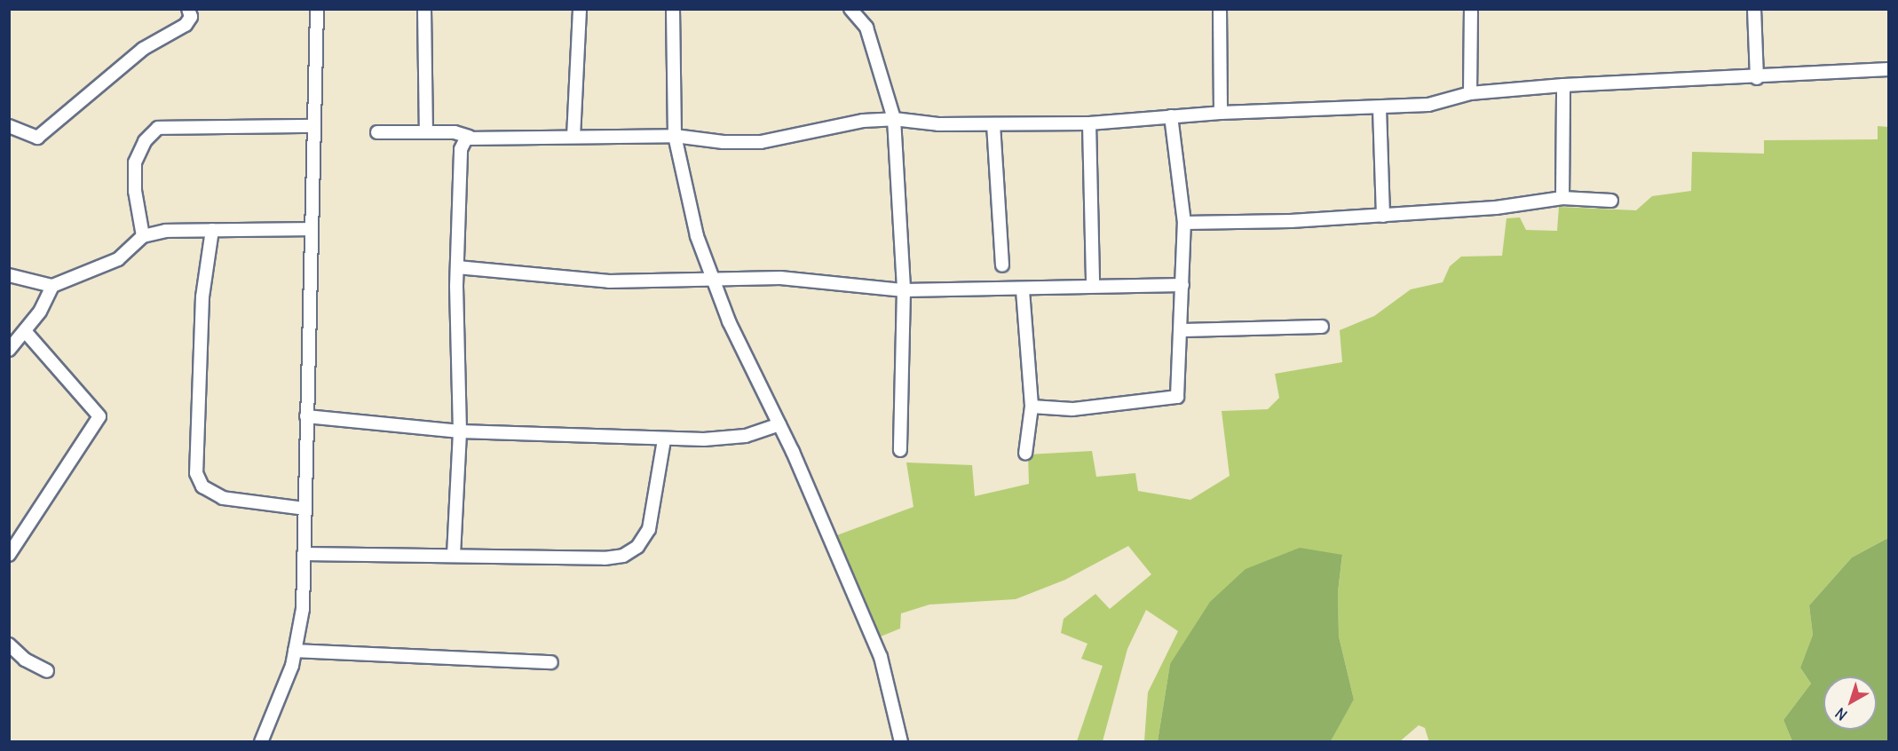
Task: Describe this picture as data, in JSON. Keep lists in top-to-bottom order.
{
  "north": "bottom left"
}
